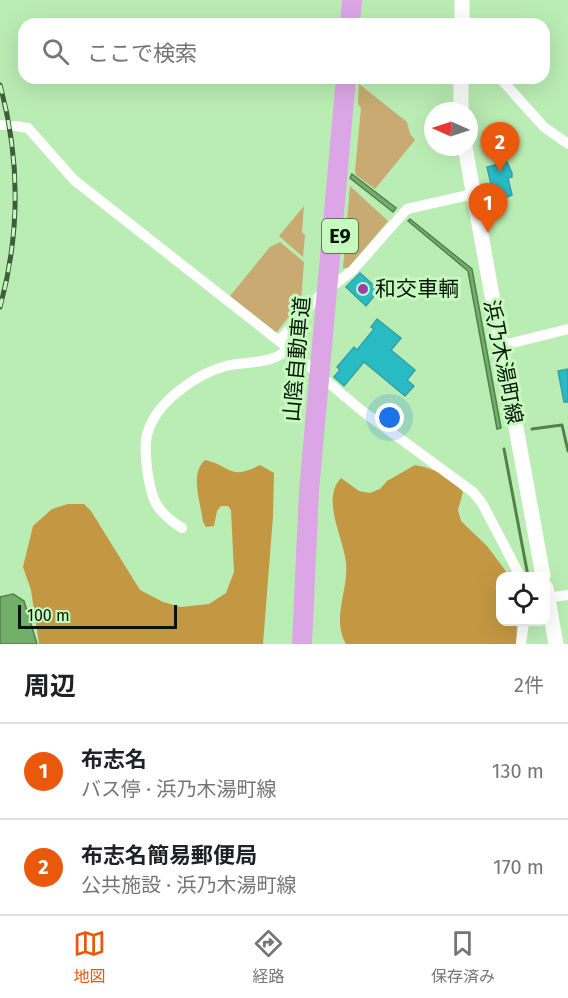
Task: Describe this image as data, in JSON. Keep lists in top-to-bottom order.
{
  "streets": {
    "highway": ["E9", "山陰自動車道"],
    "main road": ["浜乃木湯町線"]
  },
  "places": ["和交車輌"],
  "scale_bar": "100 m",
  "north": "left",
  "page": {
    "search": "ここで検索",
    "pins": ["2", "1"],
    "scale": "100 m",
    "heading": ["周辺", "2件"],
    "list": [
      {
        "mark": "1",
        "name": "布志名",
        "note": "バス停 · 浜乃木湯町線",
        "value": "130 m"
      },
      {
        "mark": "2",
        "name": "布志名簡易郵便局",
        "note": "公共施設 · 浜乃木湯町線",
        "value": "170 m"
      }
    ],
    "nav": ["地図", "経路", "保存済み"]
  }
}
